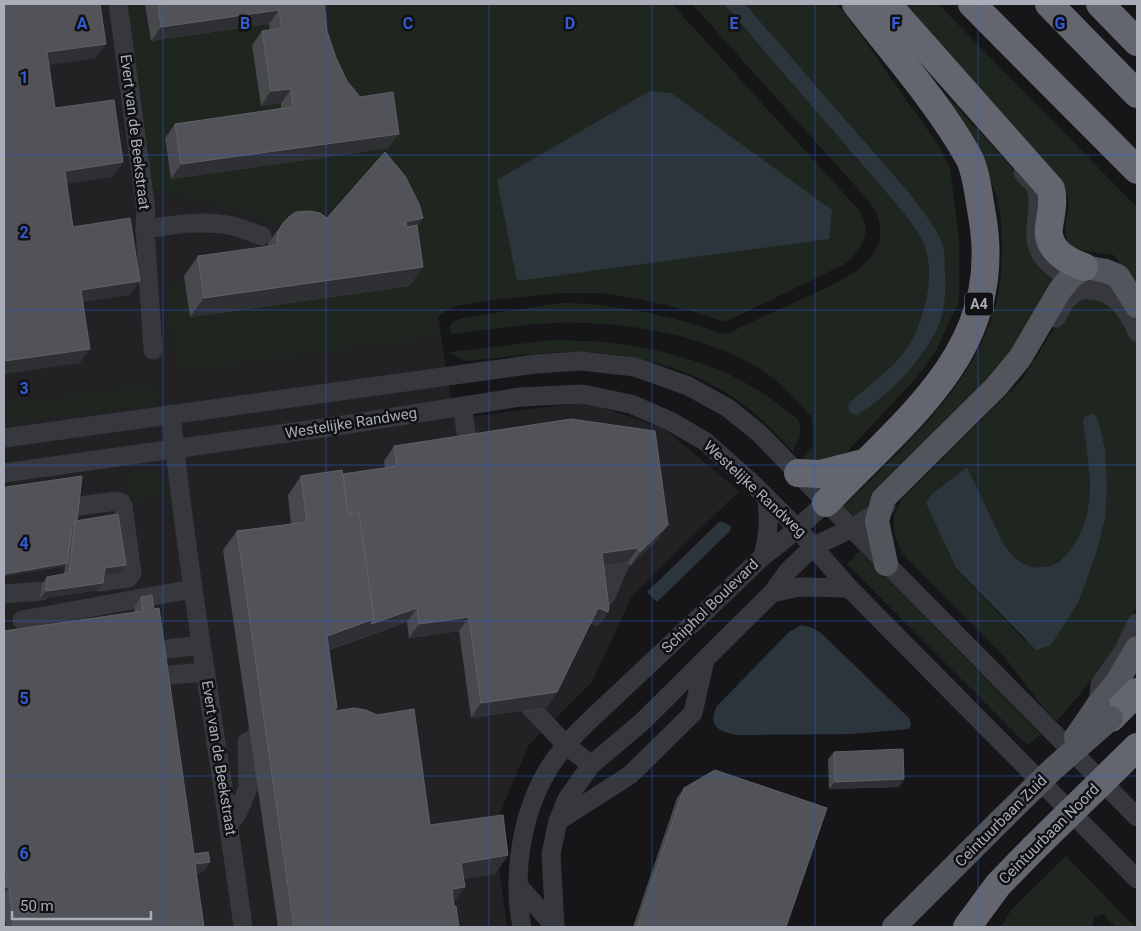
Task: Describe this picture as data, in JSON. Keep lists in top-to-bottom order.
{
  "streets": {
    "highway": ["A4", "Ceintuurbaan Noord"],
    "main road": ["Ceintuurbaan Zuid"],
    "street": ["Evert van de Beekstraat", "Westelijke Randweg", "Schiphol Boulevard"]
  },
  "crossings": [
    ["Evert van de Beekstraat", "Westelijke Randweg"],
    ["A4", "Schiphol Boulevard"],
    ["Westelijke Randweg", "Schiphol Boulevard"]
  ],
  "scale_bar": "50 m",
  "grid": {
    "columns": [
      "A",
      "B",
      "C",
      "D",
      "E",
      "F",
      "G"
    ],
    "rows": [
      "1",
      "2",
      "3",
      "4",
      "5",
      "6"
    ]
  }
}
